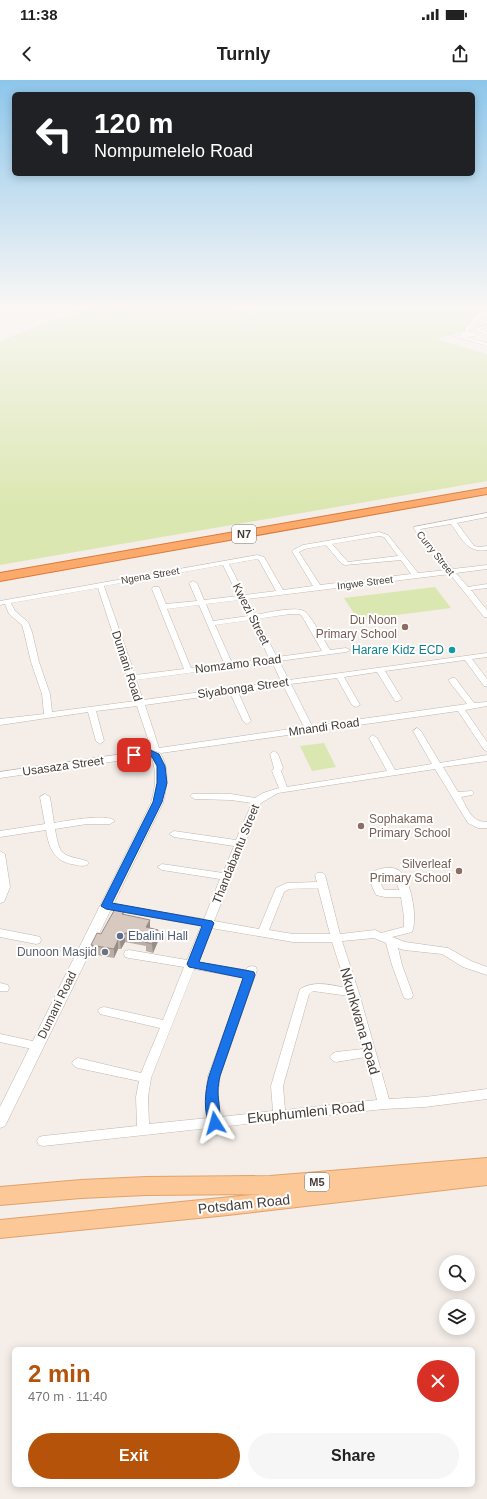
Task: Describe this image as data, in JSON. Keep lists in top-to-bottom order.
{
  "streets": {
    "highway": ["N7"],
    "main road": ["M5", "Potsdam Road"],
    "street": [
      "Curry Street",
      "Ngena Street",
      "Ingwe Street",
      "Kwezi Street",
      "Nomzamo Road",
      "Dumani Road",
      "Siyabonga Street",
      "Mnandi Road",
      "Usasaza Street",
      "Thandabantu Street",
      "Nkunkwana Road",
      "Ekuphumleni Road"
    ]
  },
  "crossings": [
    ["Curry Street", "Ingwe Street"],
    ["Ngena Street", "Ingwe Street"],
    ["Ngena Street", "Kwezi Street"],
    ["Ngena Street", "Dumani Road"],
    ["Ingwe Street", "Kwezi Street"],
    ["Kwezi Street", "Nomzamo Road"],
    ["Kwezi Street", "Siyabonga Street"],
    ["Kwezi Street", "Mnandi Road"],
    ["Nomzamo Road", "Dumani Road"],
    ["Dumani Road", "Siyabonga Street"],
    ["Dumani Road", "Mnandi Road"],
    ["Dumani Road", "Usasaza Street"],
    ["Mnandi Road", "Usasaza Street"],
    ["Thandabantu Street", "Ekuphumleni Road"],
    ["Nkunkwana Road", "Ekuphumleni Road"]
  ],
  "places": [
    "Du Noon Primary School",
    "Harare Kidz ECD",
    "Sophakama Primary School",
    "Silverleaf Primary School",
    "Ebalini Hall",
    "Dunoon Masjid"
  ],
  "page": {
    "status": "11:38",
    "header": "Turnly",
    "turn": ["120 m", "Nompumelelo Road"],
    "heading": ["2 min", "470 m · 11:40"],
    "buttons": ["Exit", "Share"]
  }
}
